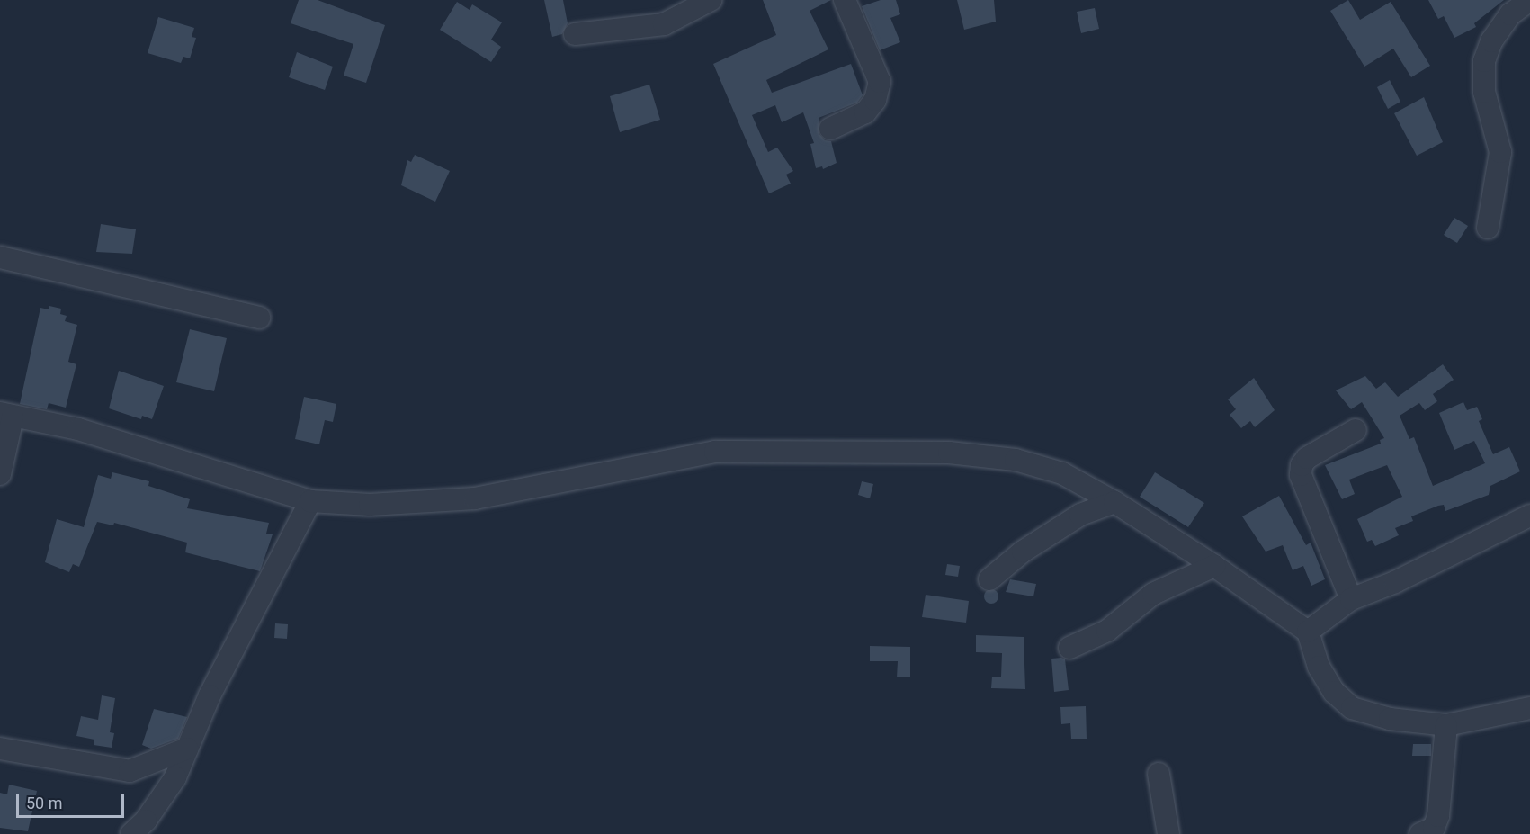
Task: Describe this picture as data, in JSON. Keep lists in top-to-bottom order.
{
  "scale_bar": "50 m"
}
